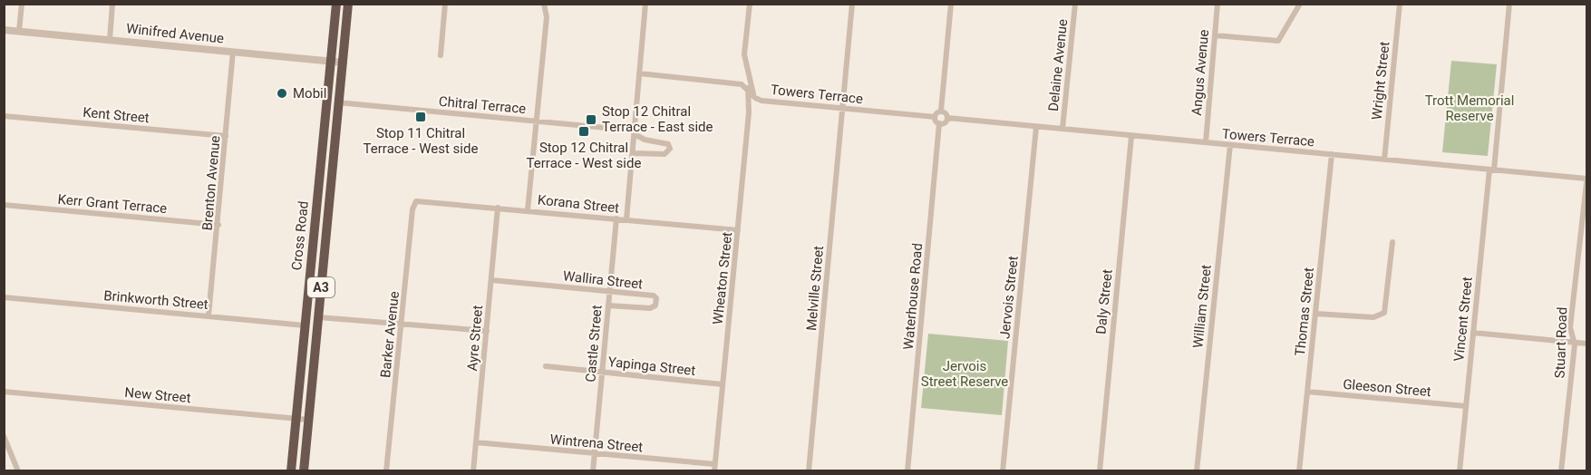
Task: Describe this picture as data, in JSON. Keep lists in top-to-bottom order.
{
  "streets": {
    "highway": ["Cross Road", "A3"],
    "street": [
      "Winifred Avenue",
      "Delaine Avenue",
      "Angus Avenue",
      "Wright Street",
      "Towers Terrace",
      "Chitral Terrace",
      "Kent Street",
      "Brenton Avenue",
      "Kerr Grant Terrace",
      "Korana Street",
      "Wheaton Street",
      "Wallira Street",
      "Melville Street",
      "Waterhouse Road",
      "Jervois Street",
      "Brinkworth Street",
      "Daly Street",
      "William Street",
      "Thomas Street",
      "Vincent Street",
      "Barker Avenue",
      "Ayre Street",
      "Stuart Road",
      "Castle Street",
      "Yapinga Street",
      "Gleeson Street",
      "New Street",
      "Wintrena Street"
    ]
  },
  "crossings": [
    ["Winifred Avenue", "Brenton Avenue"],
    ["Winifred Avenue", "Cross Road"],
    ["Delaine Avenue", "Towers Terrace"],
    ["Angus Avenue", "Towers Terrace"],
    ["Wright Street", "Towers Terrace"],
    ["Towers Terrace", "Wheaton Street"],
    ["Towers Terrace", "Melville Street"],
    ["Towers Terrace", "Waterhouse Road"],
    ["Towers Terrace", "Jervois Street"],
    ["Towers Terrace", "Daly Street"],
    ["Towers Terrace", "William Street"],
    ["Towers Terrace", "Thomas Street"],
    ["Towers Terrace", "Vincent Street"],
    ["Chitral Terrace", "Cross Road"],
    ["Kent Street", "Brenton Avenue"],
    ["Brenton Avenue", "Kerr Grant Terrace"],
    ["Brenton Avenue", "Brinkworth Street"],
    ["Korana Street", "Wheaton Street"],
    ["Korana Street", "Barker Avenue"],
    ["Korana Street", "Ayre Street"],
    ["Korana Street", "Castle Street"],
    ["Cross Road", "Brinkworth Street"],
    ["Cross Road", "New Street"],
    ["Wheaton Street", "Yapinga Street"],
    ["Wheaton Street", "Wintrena Street"],
    ["Wallira Street", "Ayre Street"],
    ["Wallira Street", "Castle Street"],
    ["Thomas Street", "Gleeson Street"],
    ["Vincent Street", "Gleeson Street"],
    ["Ayre Street", "Wintrena Street"],
    ["Castle Street", "Yapinga Street"],
    ["Castle Street", "Wintrena Street"]
  ],
  "parks": ["Trott Memorial Reserve", "Jervois Street Reserve"],
  "places": {
    "other": ["Mobil"],
    "transit": ["Stop 11 Chitral Terrace - West side", "Stop 12 Chitral Terrace - East side", "Stop 12 Chitral Terrace - West side"]
  }
}
